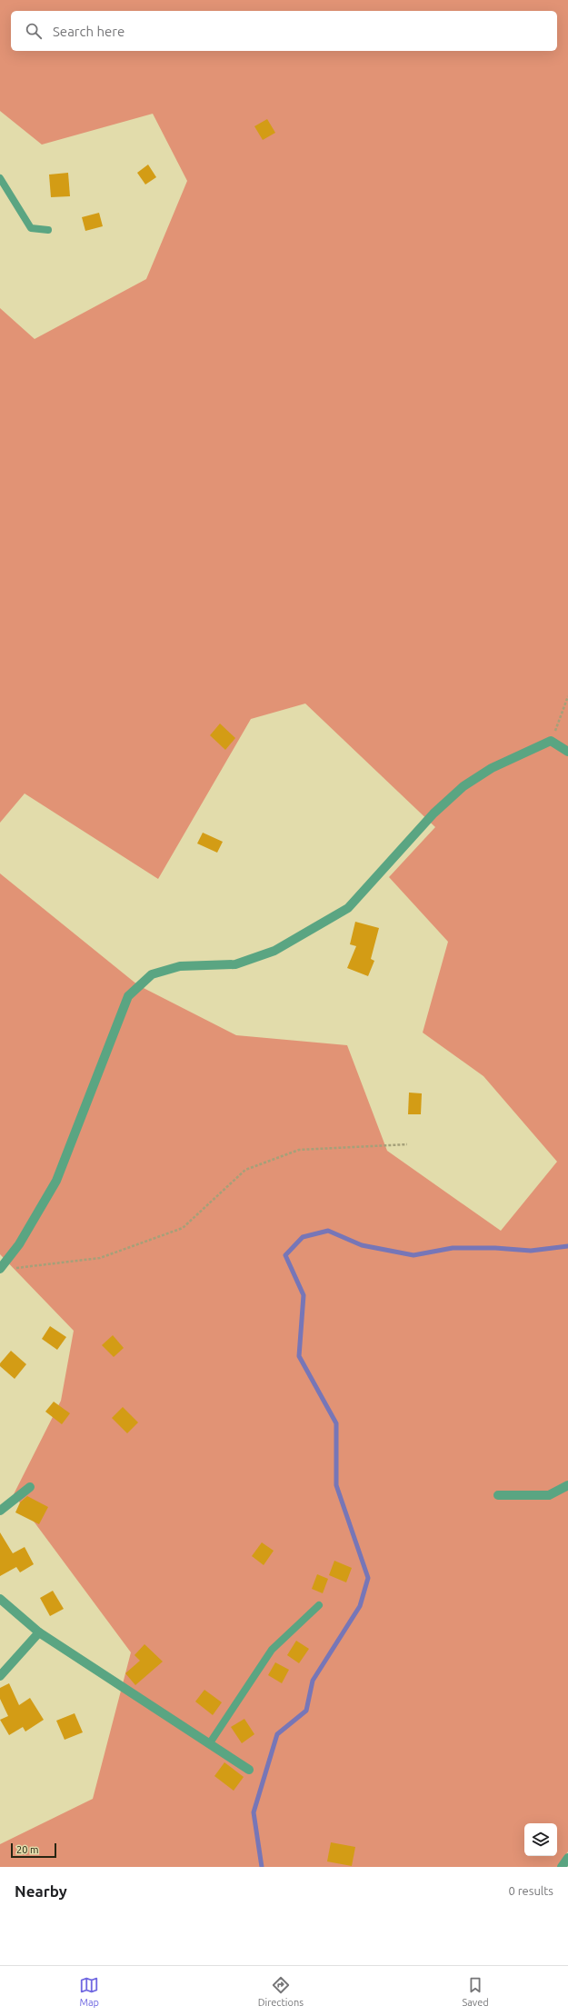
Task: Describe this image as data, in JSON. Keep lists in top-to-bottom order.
{
  "scale_bar": "20 m",
  "page": {
    "search": "Search here",
    "scale": "20 m",
    "heading": ["Nearby", "0 results"],
    "nav": ["Map", "Directions", "Saved"]
  }
}
